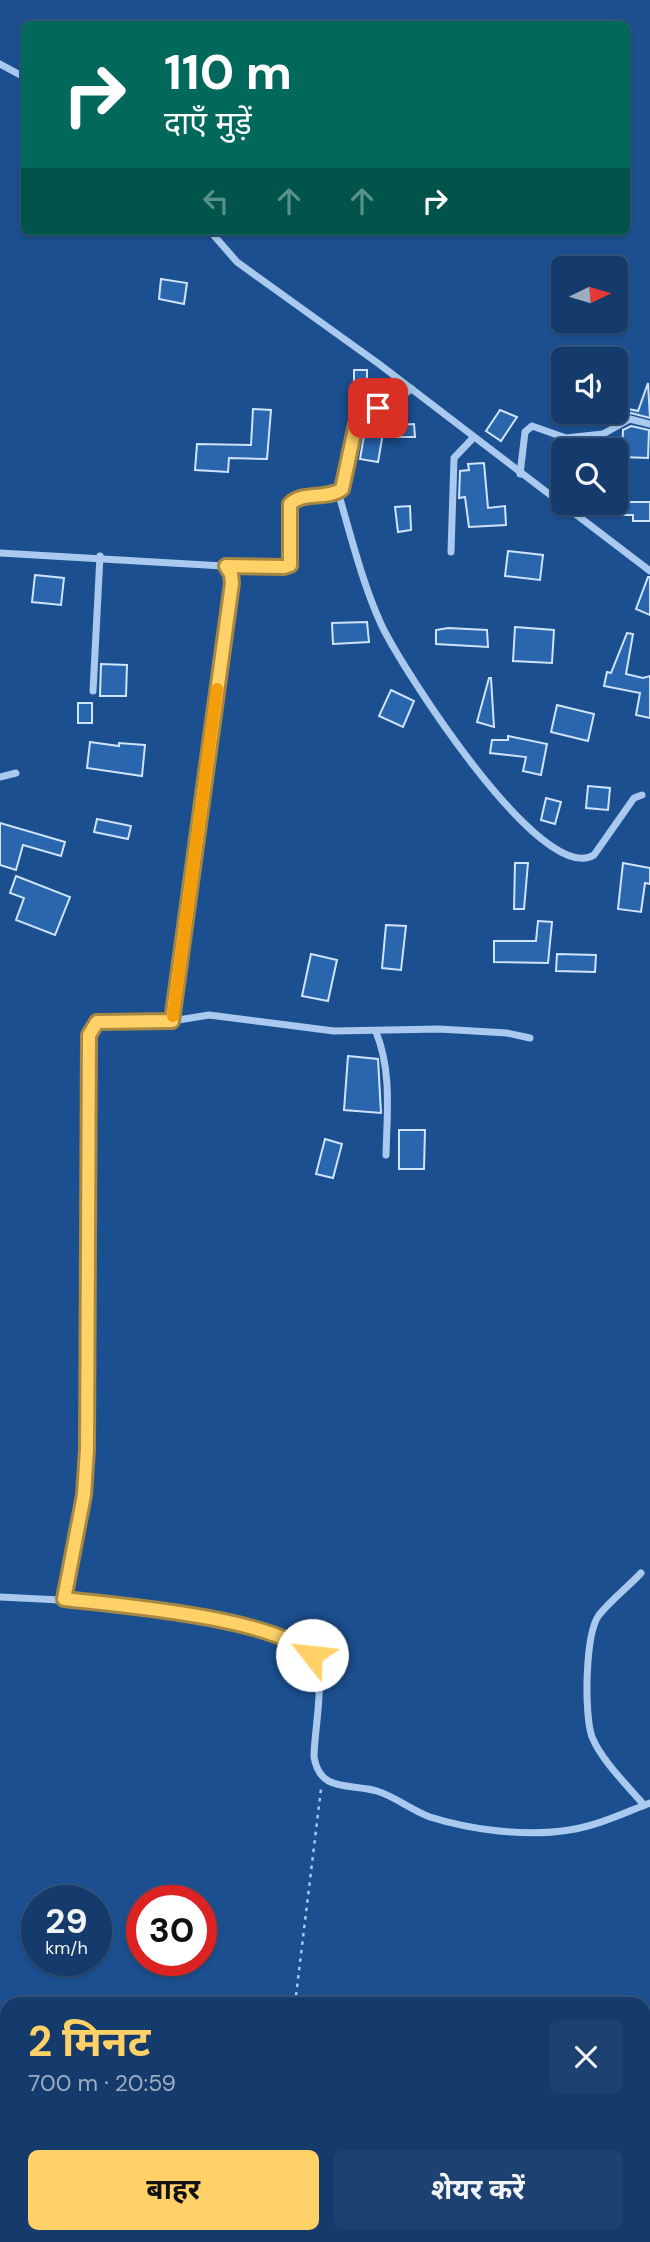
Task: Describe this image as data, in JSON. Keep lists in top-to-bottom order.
{
  "north": "right",
  "page": {
    "turn": ["110 m", "दाएँ मुड़ें"],
    "speed": "29 km/h",
    "limit": "30",
    "heading": ["2 मिनट", "700 m · 20:59"],
    "buttons": ["बाहर", "शेयर करें"]
  }
}
